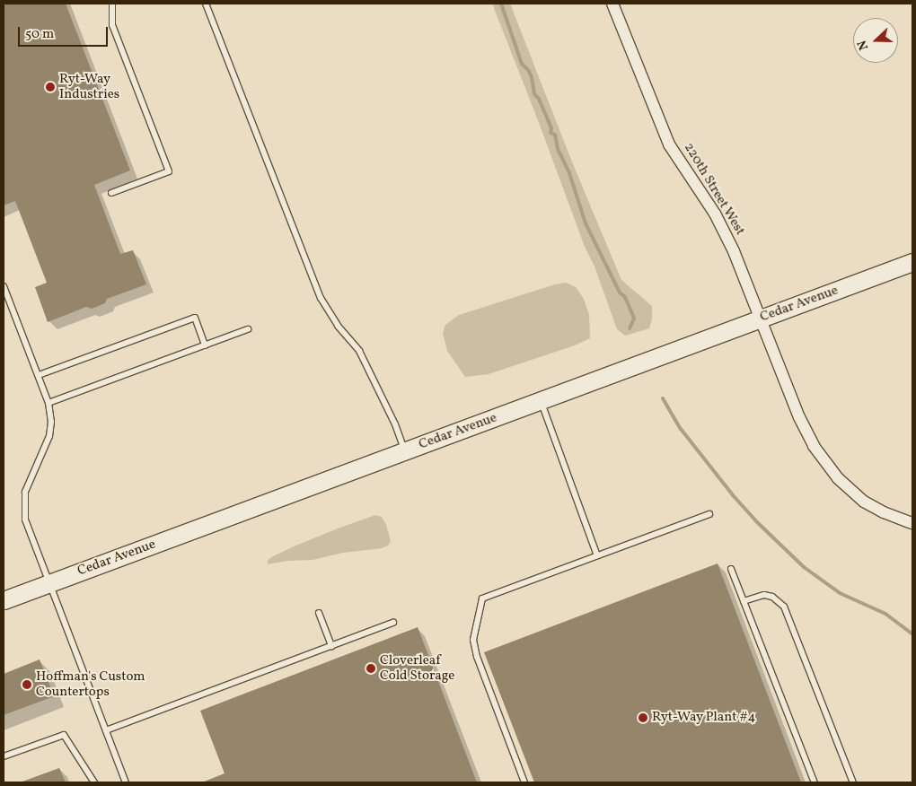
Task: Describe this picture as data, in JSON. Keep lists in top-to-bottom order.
{
  "streets": {
    "main road": ["Cedar Avenue"],
    "street": ["220th Street West"]
  },
  "crossings": [
    ["220th Street West", "Cedar Avenue"]
  ],
  "places": [
    "Ryt-Way Industries",
    "Cloverleaf Cold Storage",
    "Hoffman's Custom Countertops",
    "Ryt-Way Plant #4"
  ],
  "scale_bar": "50 m",
  "north": "left"
}
